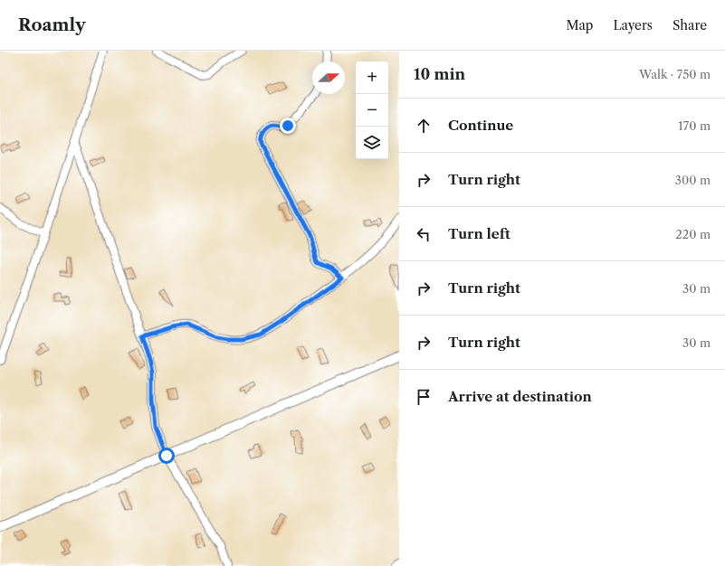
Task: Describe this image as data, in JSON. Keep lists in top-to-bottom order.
{
  "north": "right",
  "page": {
    "header": "Roamly",
    "nav": ["Map", "Layers", "Share"],
    "heading": ["10 min", "Walk · 750 m"],
    "map_buttons": ["+", "−"],
    "list": [
      ["Continue", "170 m"],
      ["Turn right", "300 m"],
      ["Turn left", "220 m"],
      ["Turn right", "30 m"],
      ["Turn right", "30 m"],
      "Arrive at destination"
    ]
  }
}
